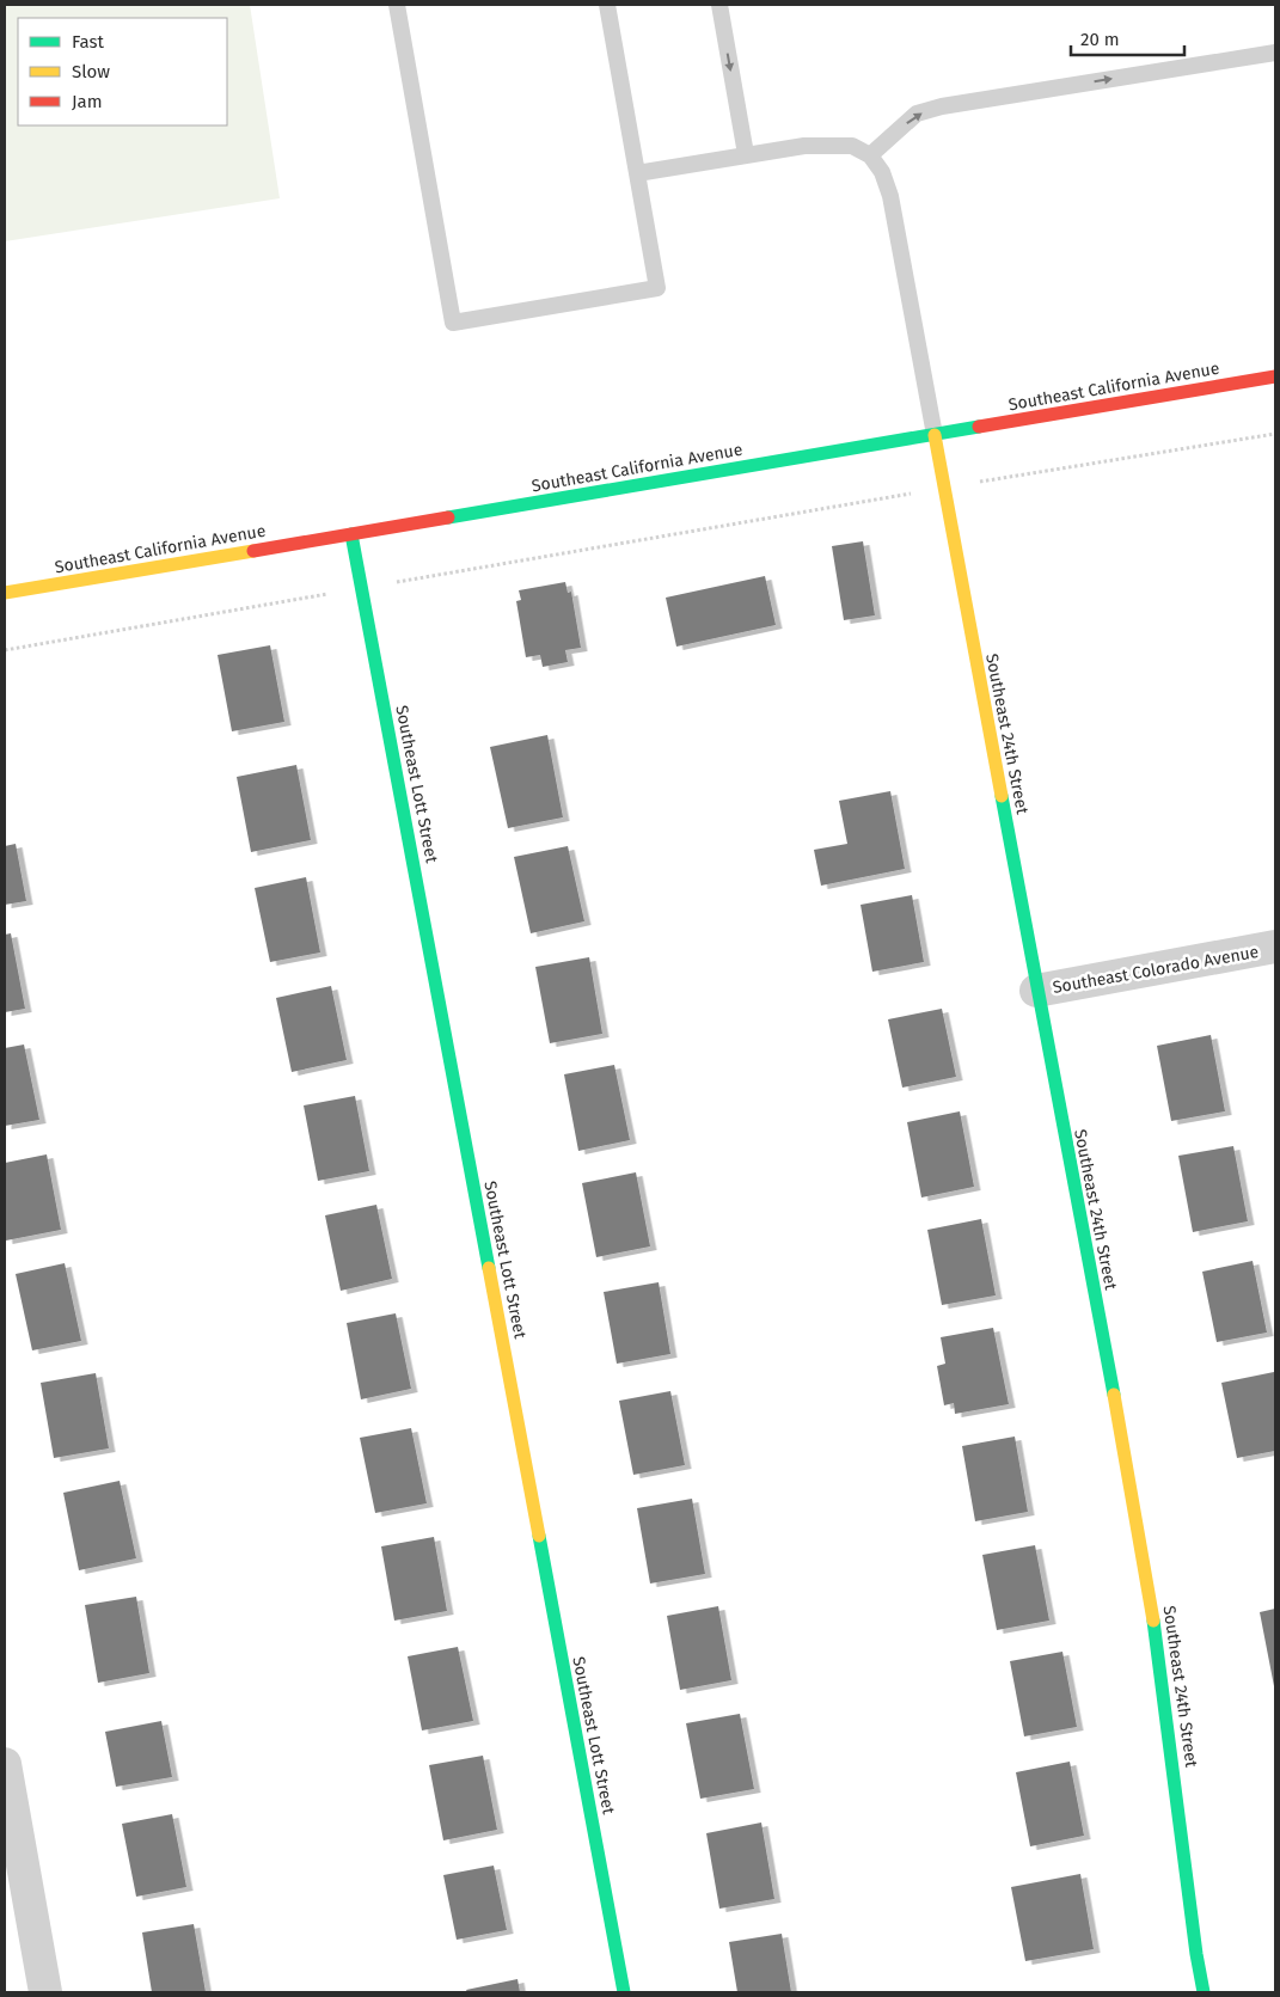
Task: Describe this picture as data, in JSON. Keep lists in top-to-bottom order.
{
  "streets": {
    "street": [
      "Southeast California Avenue",
      "Southeast 24th Street",
      "Southeast Lott Street",
      "Southeast Colorado Avenue"
    ]
  },
  "crossings": [
    ["Southeast California Avenue", "Southeast 24th Street"],
    ["Southeast California Avenue", "Southeast Lott Street"],
    ["Southeast 24th Street", "Southeast Colorado Avenue"]
  ],
  "legend": ["Fast", "Slow", "Jam"],
  "scale_bar": "20 m"
}
